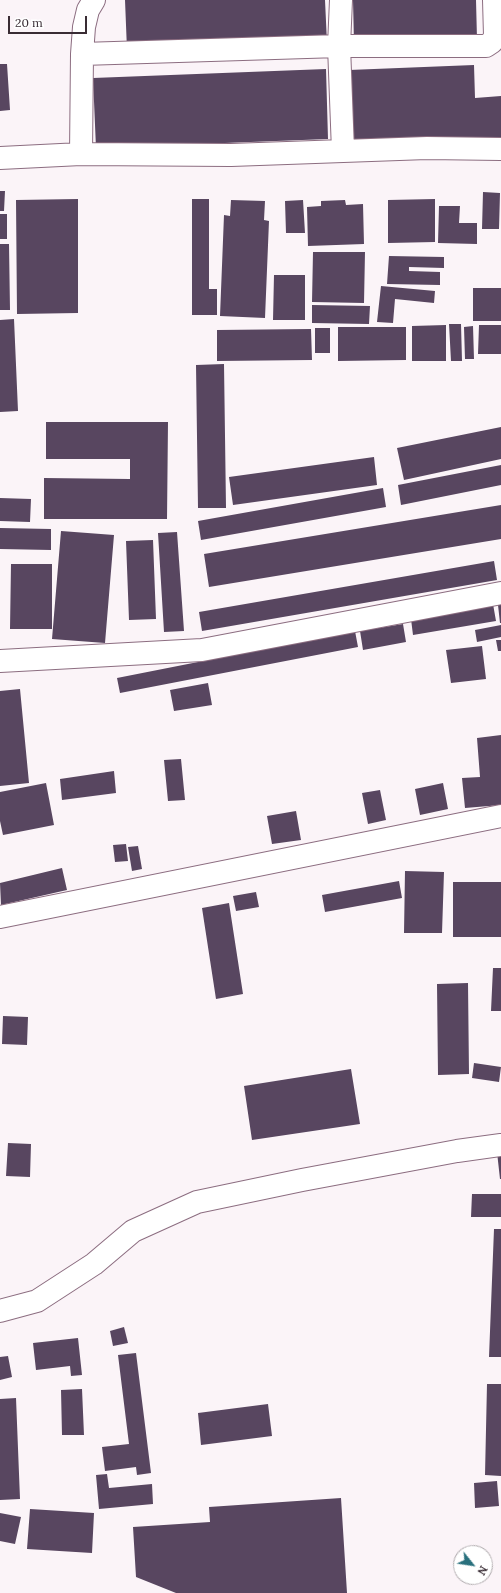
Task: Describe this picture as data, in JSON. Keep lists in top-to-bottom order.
{
  "scale_bar": "20 m",
  "north": "bottom right"
}
